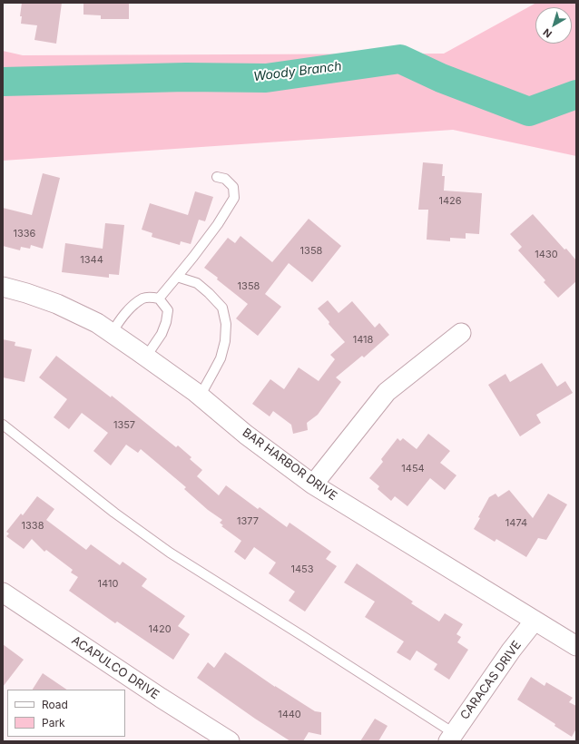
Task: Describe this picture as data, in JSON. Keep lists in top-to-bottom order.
{
  "streets": {
    "street": ["BAR HARBOR DRIVE", "ACAPULCO DRIVE", "CARACAS DRIVE"]
  },
  "crossings": [
    ["BAR HARBOR DRIVE", "CARACAS DRIVE"]
  ],
  "water": ["Woody Branch"],
  "house_numbers": [
    "1426",
    "1336",
    "1358",
    "1430",
    "1344",
    "1358",
    "1418",
    "1357",
    "1454",
    "1377",
    "1474",
    "1338",
    "1453",
    "1410",
    "1420",
    "1440"
  ],
  "legend": ["Road", "Park"],
  "north": "bottom left"
}
